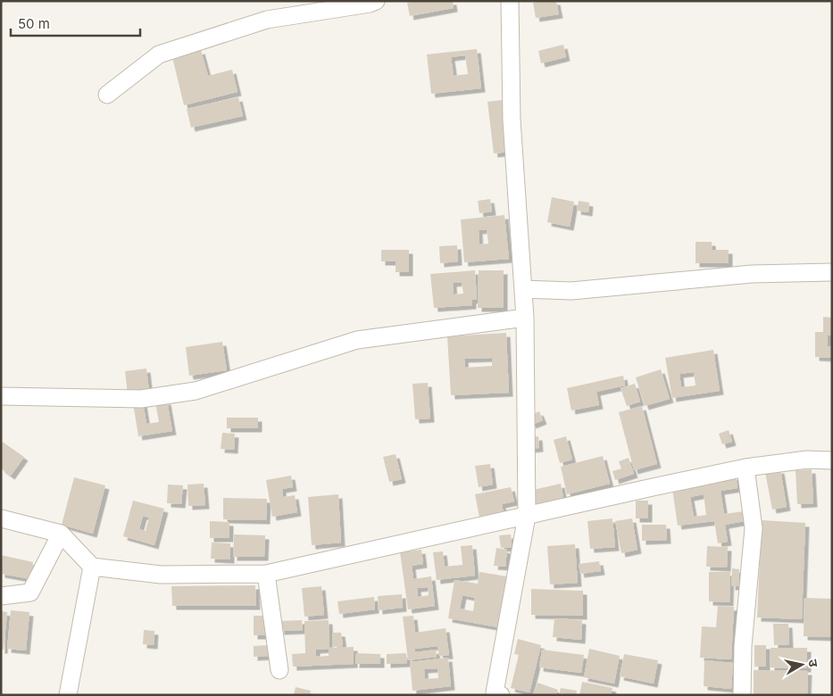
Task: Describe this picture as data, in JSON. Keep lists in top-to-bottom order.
{
  "scale_bar": "50 m",
  "north": "right"
}
